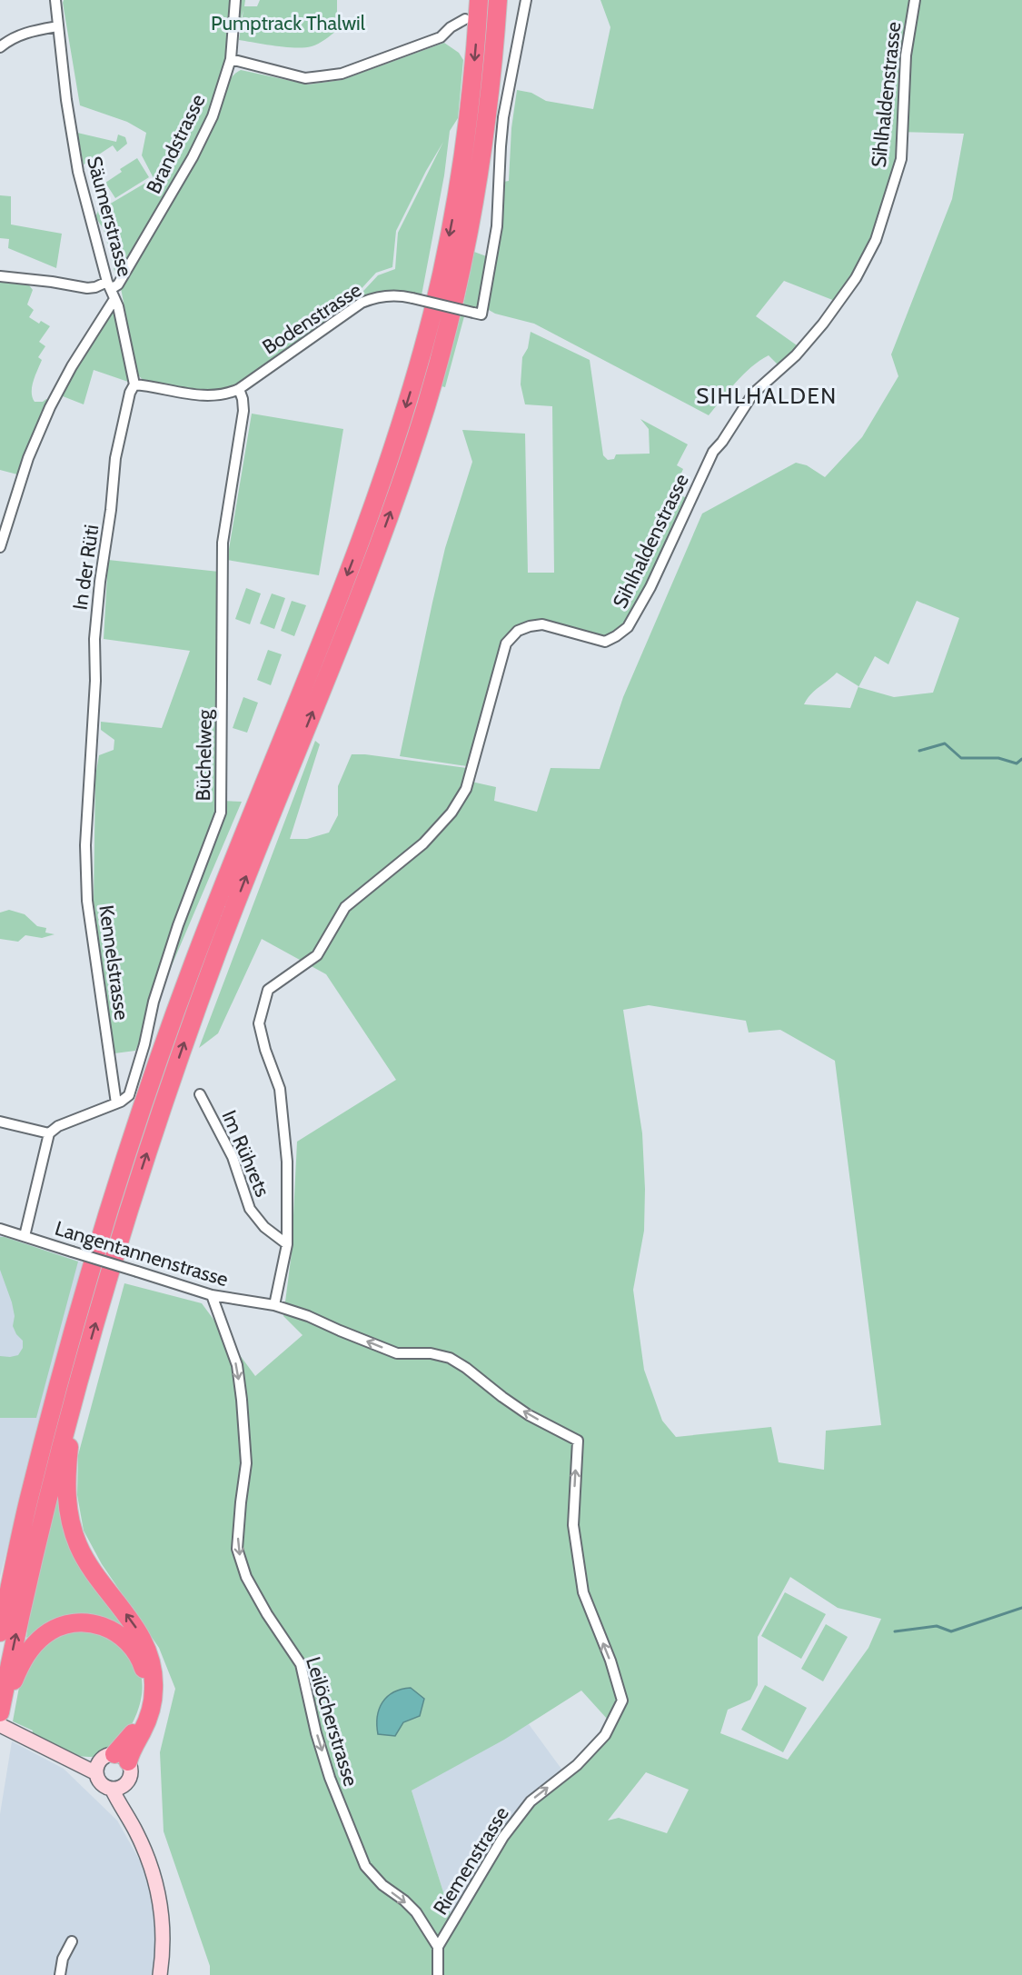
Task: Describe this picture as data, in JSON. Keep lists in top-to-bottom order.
{
  "streets": {
    "street": [
      "Sihlhaldenstrasse",
      "Brandstrasse",
      "Säumerstrasse",
      "Bodenstrasse",
      "In der Rüti",
      "Büchelweg",
      "Kennelstrasse",
      "Im Rührets",
      "Langentannenstrasse",
      "Leilöcherstrasse",
      "Riemenstrasse"
    ]
  },
  "crossings": [
    ["Sihlhaldenstrasse", "Im Rührets"],
    ["Sihlhaldenstrasse", "Langentannenstrasse"],
    ["Brandstrasse", "Säumerstrasse"],
    ["Bodenstrasse", "In der Rüti"],
    ["Bodenstrasse", "Büchelweg"],
    ["In der Rüti", "Kennelstrasse"],
    ["Büchelweg", "Kennelstrasse"],
    ["Langentannenstrasse", "Leilöcherstrasse"],
    ["Langentannenstrasse", "Riemenstrasse"],
    ["Leilöcherstrasse", "Riemenstrasse"]
  ],
  "one_way": ["Langentannenstrasse", "Leilöcherstrasse", "Riemenstrasse"],
  "districts": ["SIHLHALDEN"],
  "parks": ["Pumptrack Thalwil"]
}
